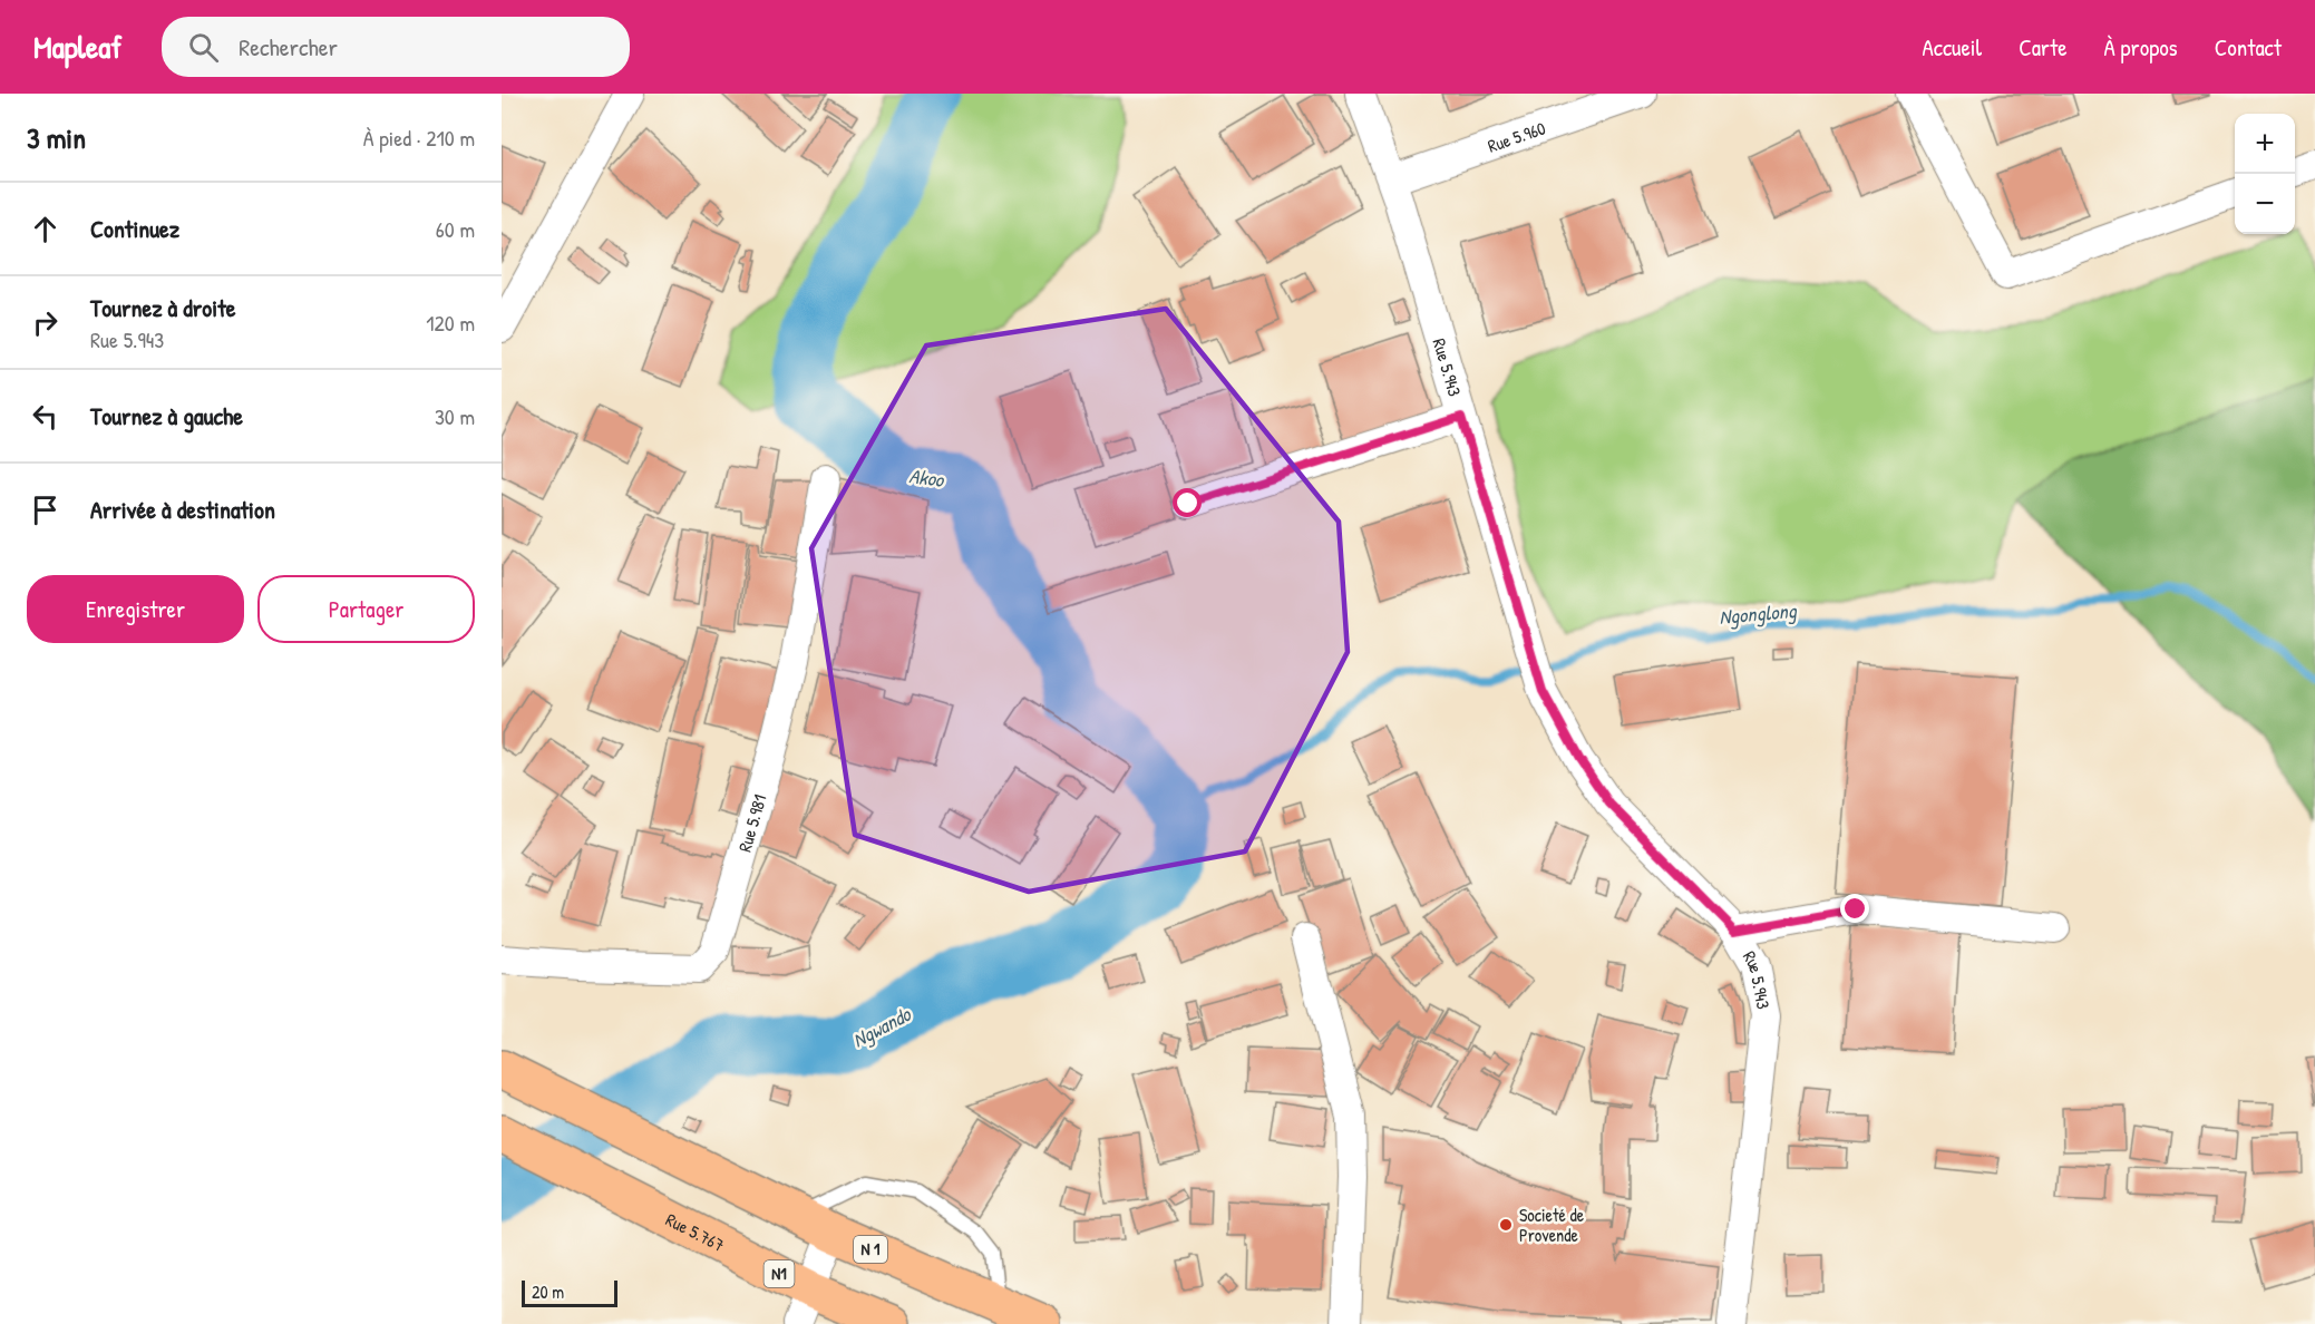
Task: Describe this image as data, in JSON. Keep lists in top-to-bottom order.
{
  "streets": {
    "highway": ["Rue 5.767", "N 1", "N1"],
    "street": ["Rue 5.960", "Rue 5.943", "Rue 5.981"]
  },
  "crossings": [
    ["Rue 5.960", "Rue 5.943"]
  ],
  "water": ["Akoo", "Ngonglong", "Ngwando"],
  "places": ["Societé de Provende"],
  "scale_bar": "20 m",
  "page": {
    "header": "Mapleaf",
    "search": "Rechercher",
    "nav": [
      "Accueil",
      "Carte",
      "À propos",
      "Contact"
    ],
    "heading": ["3 min", "À pied · 210 m"],
    "map_buttons": ["+", "−"],
    "list": [
      ["Continuez", "60 m"],
      ["Tournez à droite", "Rue 5.943", "120 m"],
      ["Tournez à gauche", "30 m"],
      "Arrivée à destination"
    ],
    "buttons": ["Enregistrer", "Partager"],
    "scale": "20 m"
  }
}
